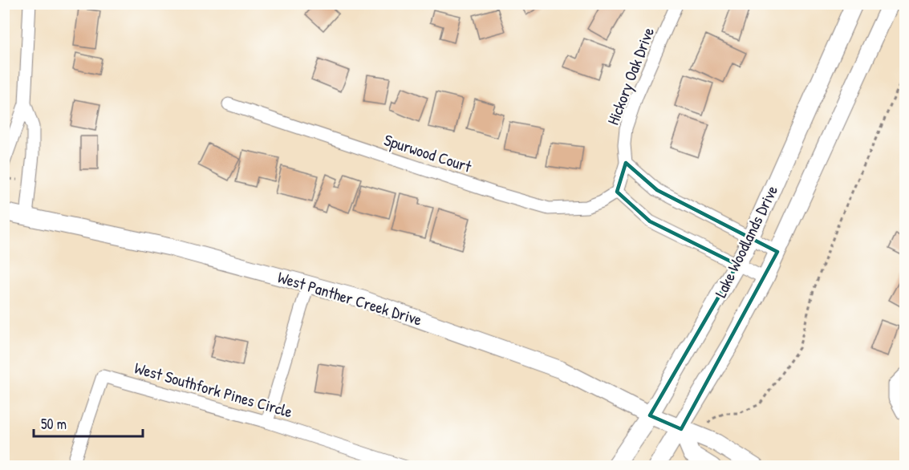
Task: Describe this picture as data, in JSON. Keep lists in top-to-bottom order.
{
  "streets": {
    "main road": ["Lake Woodlands Drive", "West Panther Creek Drive"],
    "street": ["Hickory Oak Drive", "Spurwood Court", "West Southfork Pines Circle"]
  },
  "crossings": [
    ["Hickory Oak Drive", "Spurwood Court"],
    ["Lake Woodlands Drive", "West Panther Creek Drive"]
  ],
  "scale_bar": "50 m"
}
